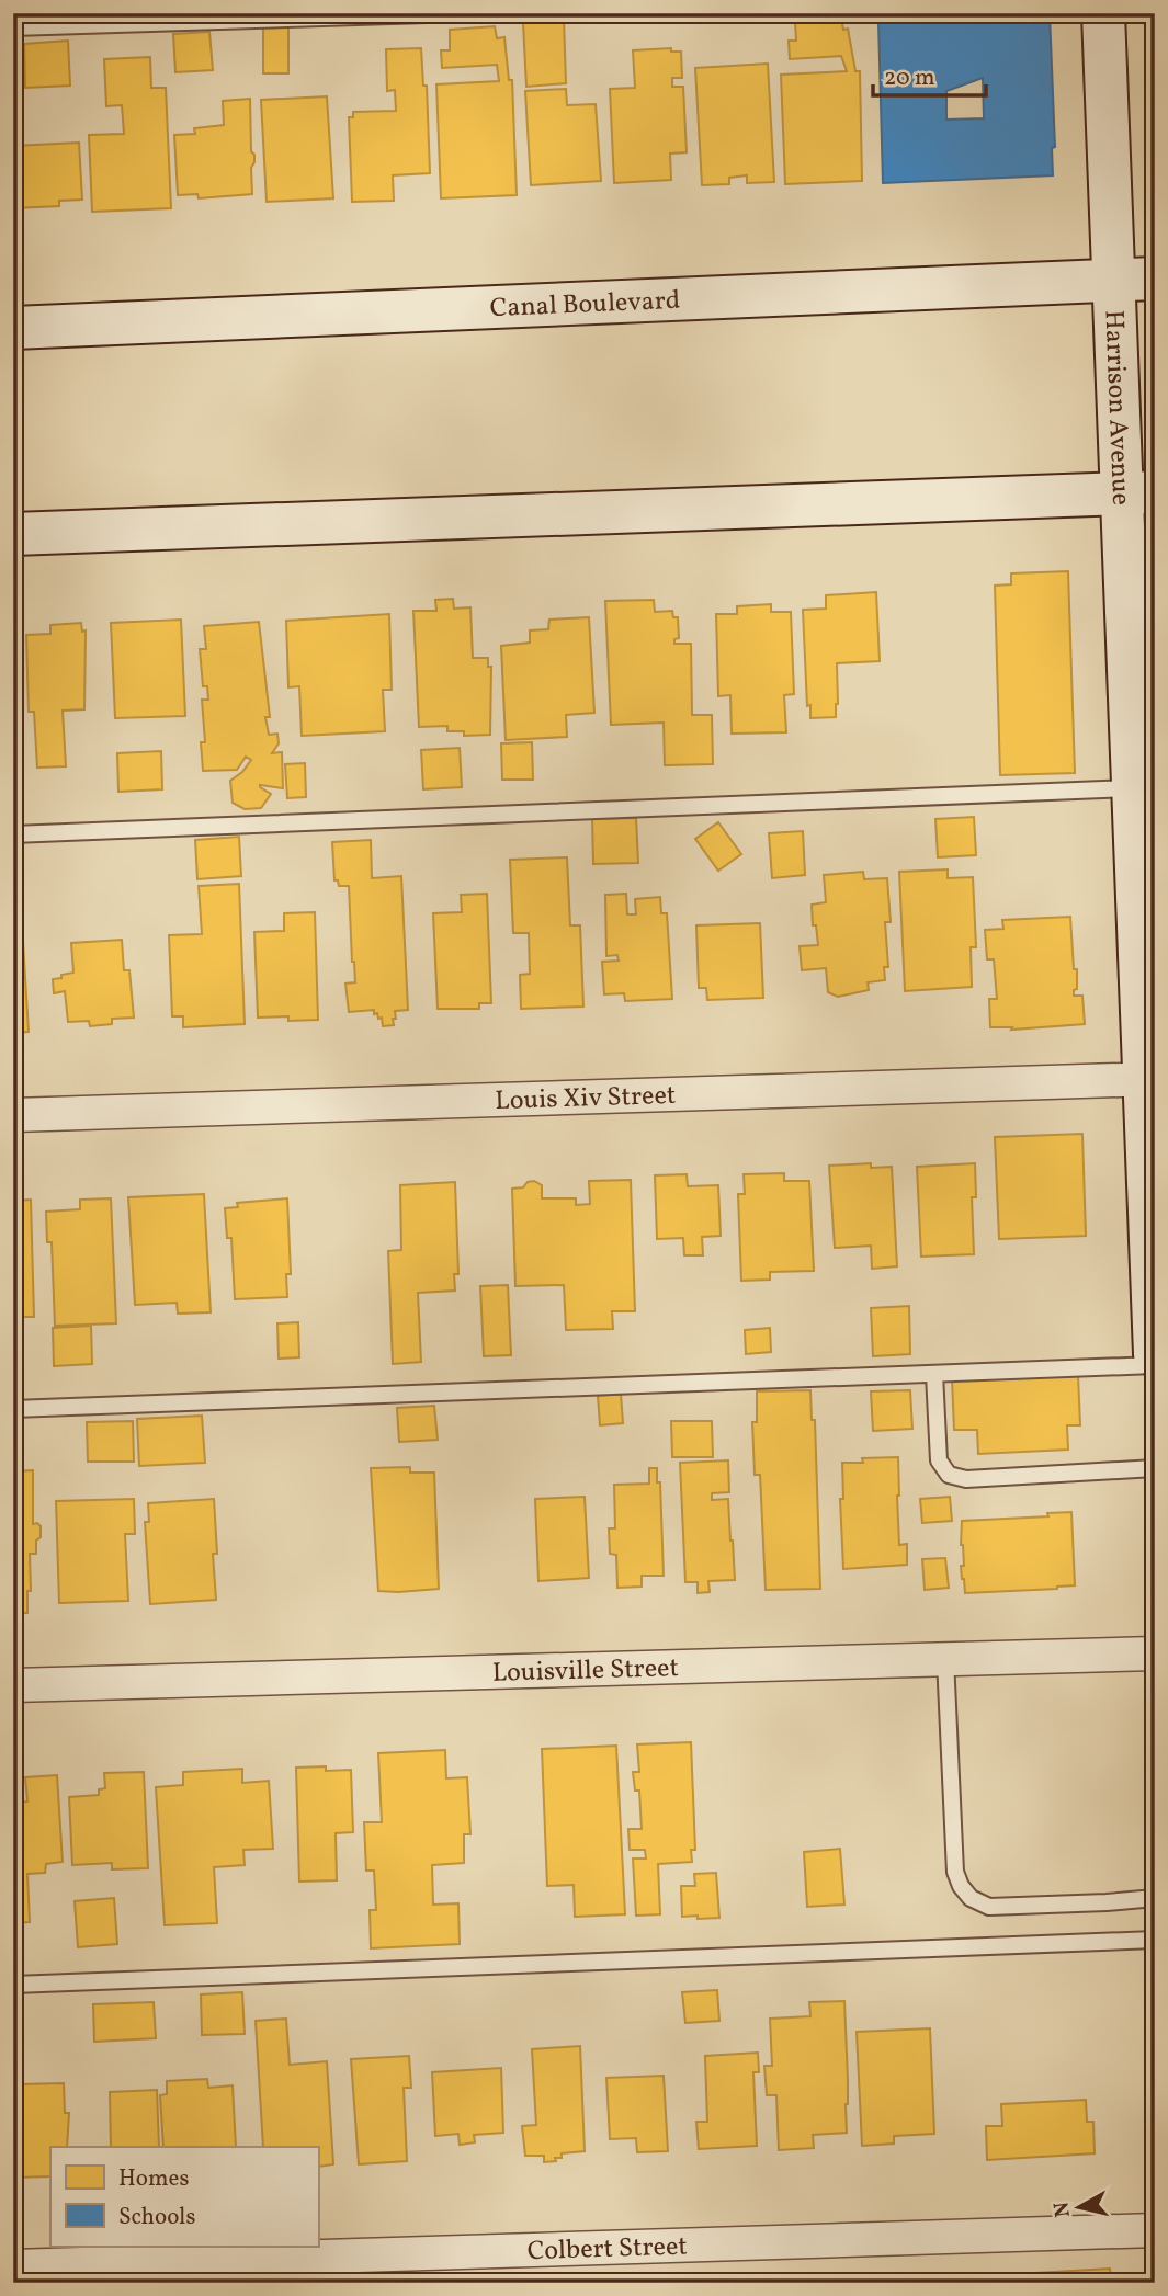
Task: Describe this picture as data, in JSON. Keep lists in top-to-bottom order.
{
  "streets": {
    "main road": ["Canal Boulevard", "Harrison Avenue"],
    "street": ["Louis Xiv Street", "Louisville Street", "Colbert Street"]
  },
  "crossings": [
    ["Canal Boulevard", "Harrison Avenue"],
    ["Harrison Avenue", "Louis Xiv Street"]
  ],
  "legend": ["Homes", "Schools"],
  "scale_bar": "20 m",
  "north": "left"
}
